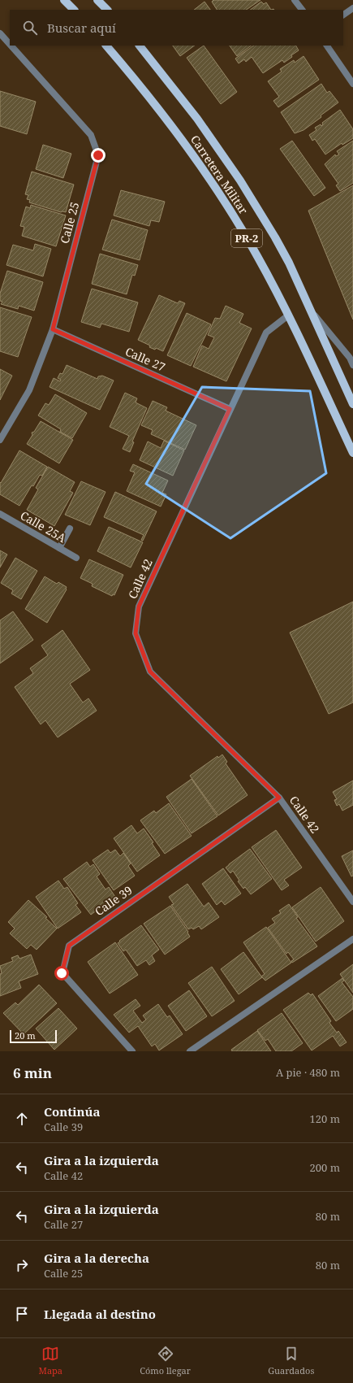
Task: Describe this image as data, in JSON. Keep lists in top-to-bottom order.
{
  "streets": {
    "main road": ["Carretera Militar", "PR-2"],
    "street": [
      "Calle 25",
      "Calle 27",
      "Calle 25A",
      "Calle 42",
      "Calle 39"
    ]
  },
  "crossings": [
    ["Carretera Militar", "Calle 42"],
    ["Calle 25", "Calle 27"],
    ["Calle 27", "Calle 42"],
    ["Calle 42", "Calle 39"]
  ],
  "scale_bar": "20 m",
  "page": {
    "search": "Buscar aquí",
    "scale": "20 m",
    "heading": ["6 min", "A pie · 480 m"],
    "list": [
      ["Continúa", "Calle 39", "120 m"],
      ["Gira a la izquierda", "Calle 42", "200 m"],
      ["Gira a la izquierda", "Calle 27", "80 m"],
      ["Gira a la derecha", "Calle 25", "80 m"],
      "Llegada al destino"
    ],
    "nav": ["Mapa", "Cómo llegar", "Guardados"]
  }
}
